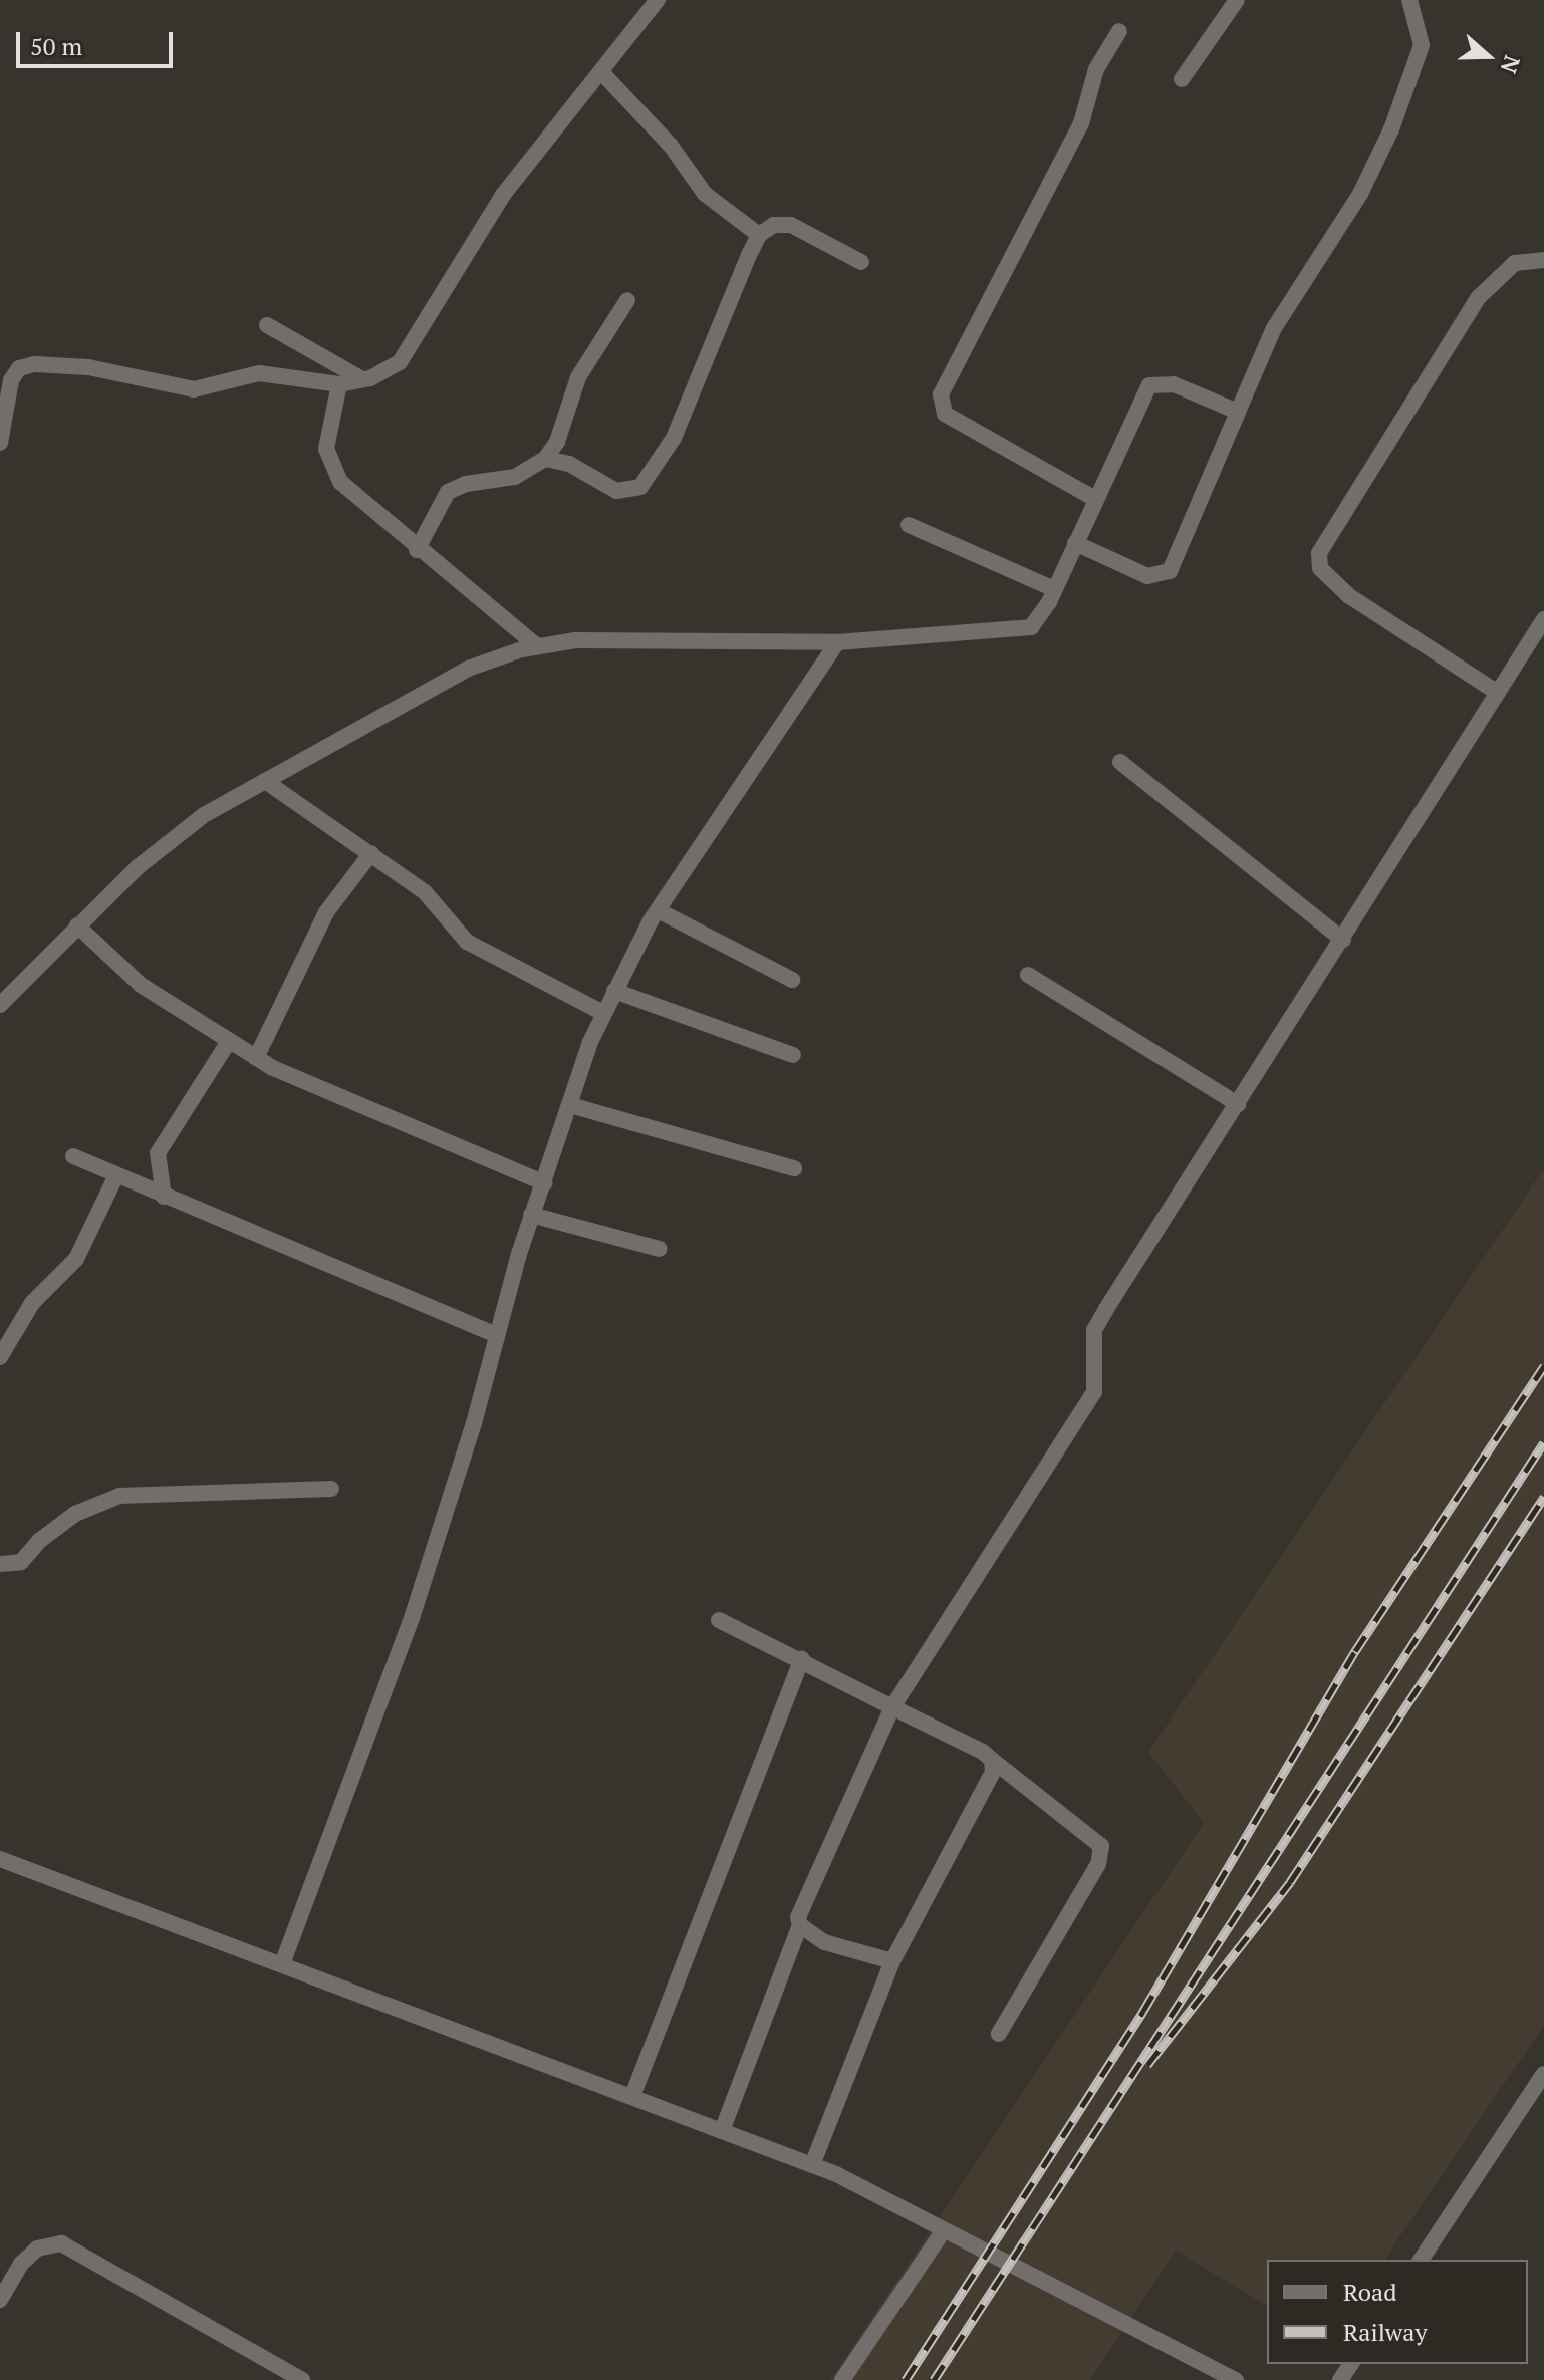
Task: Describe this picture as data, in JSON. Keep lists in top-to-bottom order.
{
  "legend": ["Road", "Railway"],
  "scale_bar": "50 m",
  "north": "right"
}
